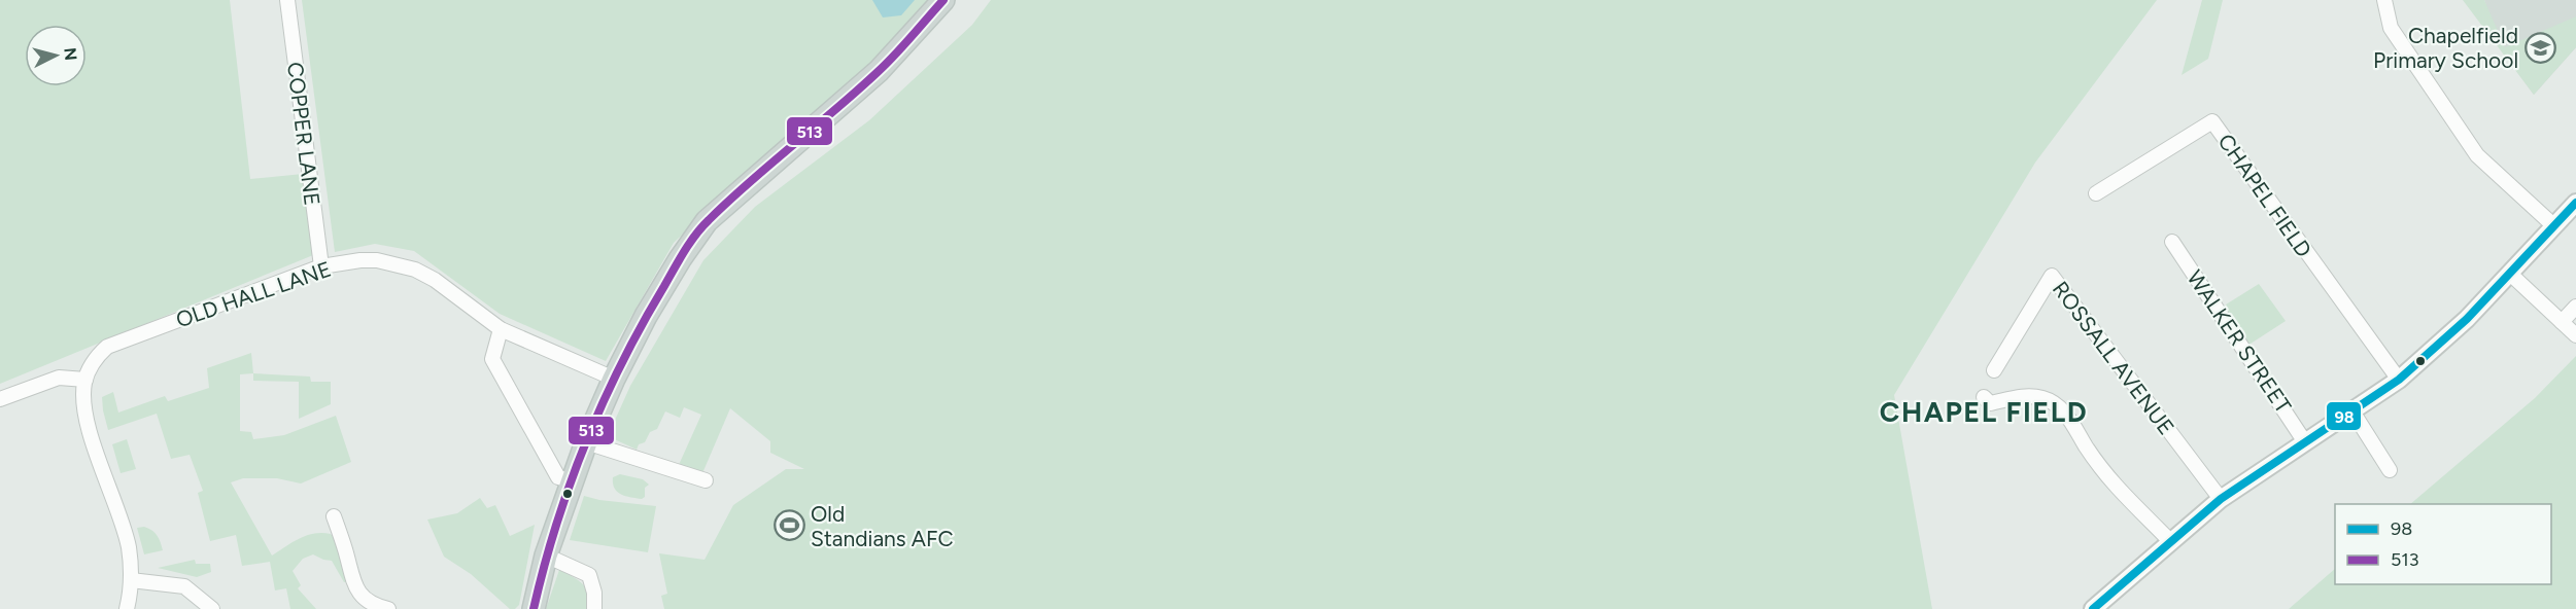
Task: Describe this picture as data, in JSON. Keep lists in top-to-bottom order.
{
  "streets": {
    "street": [
      "COPPER LANE",
      "CHAPEL FIELD",
      "OLD HALL LANE",
      "WALKER STREET",
      "ROSSALL AVENUE"
    ]
  },
  "crossings": [
    ["COPPER LANE", "OLD HALL LANE"]
  ],
  "districts": ["CHAPEL FIELD"],
  "places": {
    "school or university": ["Chapelfield Primary School"],
    "sports": ["Old Standians AFC"]
  },
  "lines": ["transit line 513", "transit line 98"],
  "legend": ["98", "513"],
  "north": "right"
}
